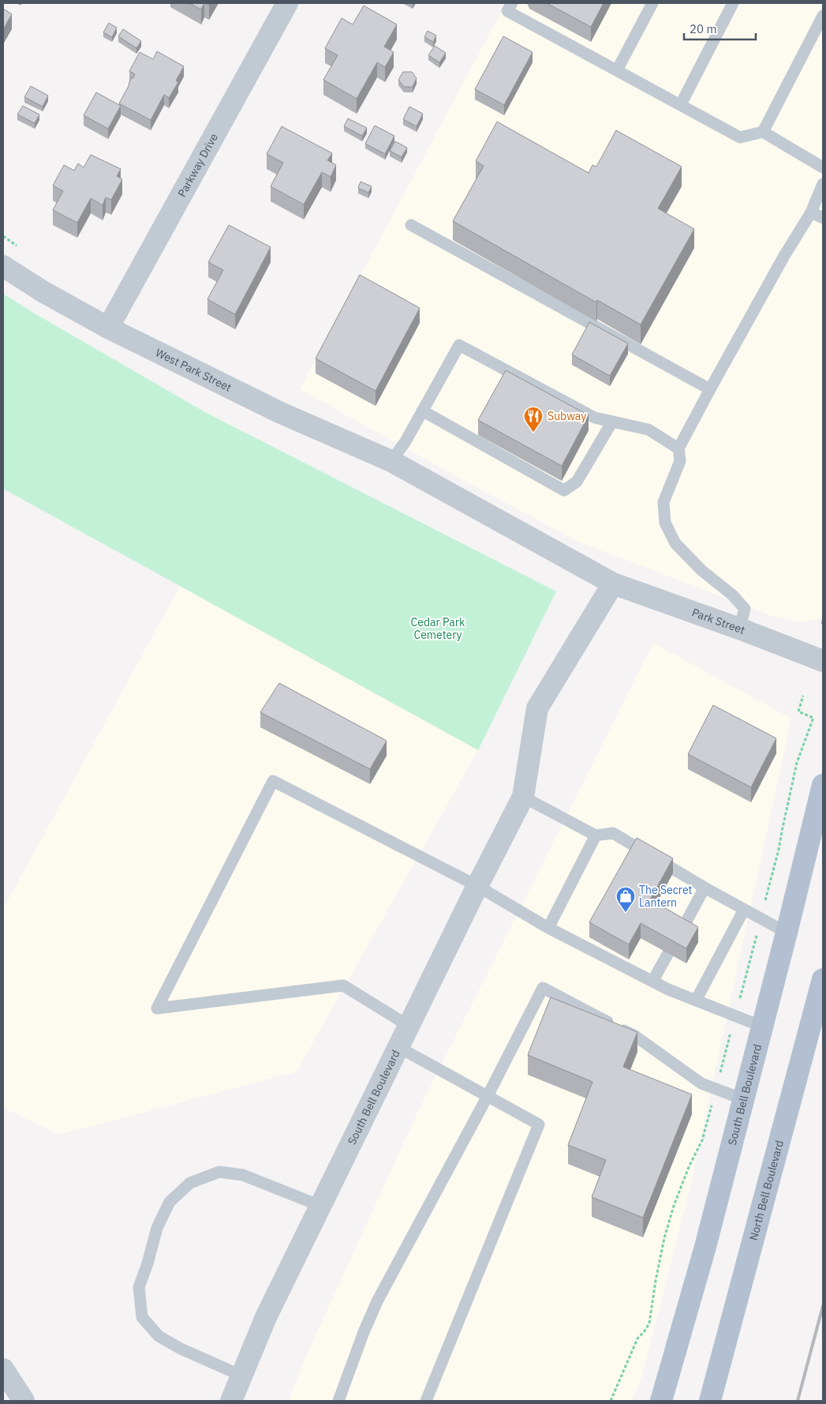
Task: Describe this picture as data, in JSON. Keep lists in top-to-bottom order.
{
  "streets": {
    "main road": ["South Bell Boulevard", "North Bell Boulevard"],
    "street": ["Parkway Drive", "West Park Street", "Park Street"]
  },
  "crossings": [
    ["Parkway Drive", "West Park Street"],
    ["West Park Street", "Park Street"],
    ["West Park Street", "South Bell Boulevard"],
    ["Park Street", "South Bell Boulevard"]
  ],
  "parks": ["Cedar Park Cemetery"],
  "places": {
    "restaurant": ["Subway"],
    "shop": ["The Secret Lantern"]
  },
  "scale_bar": "20 m"
}
